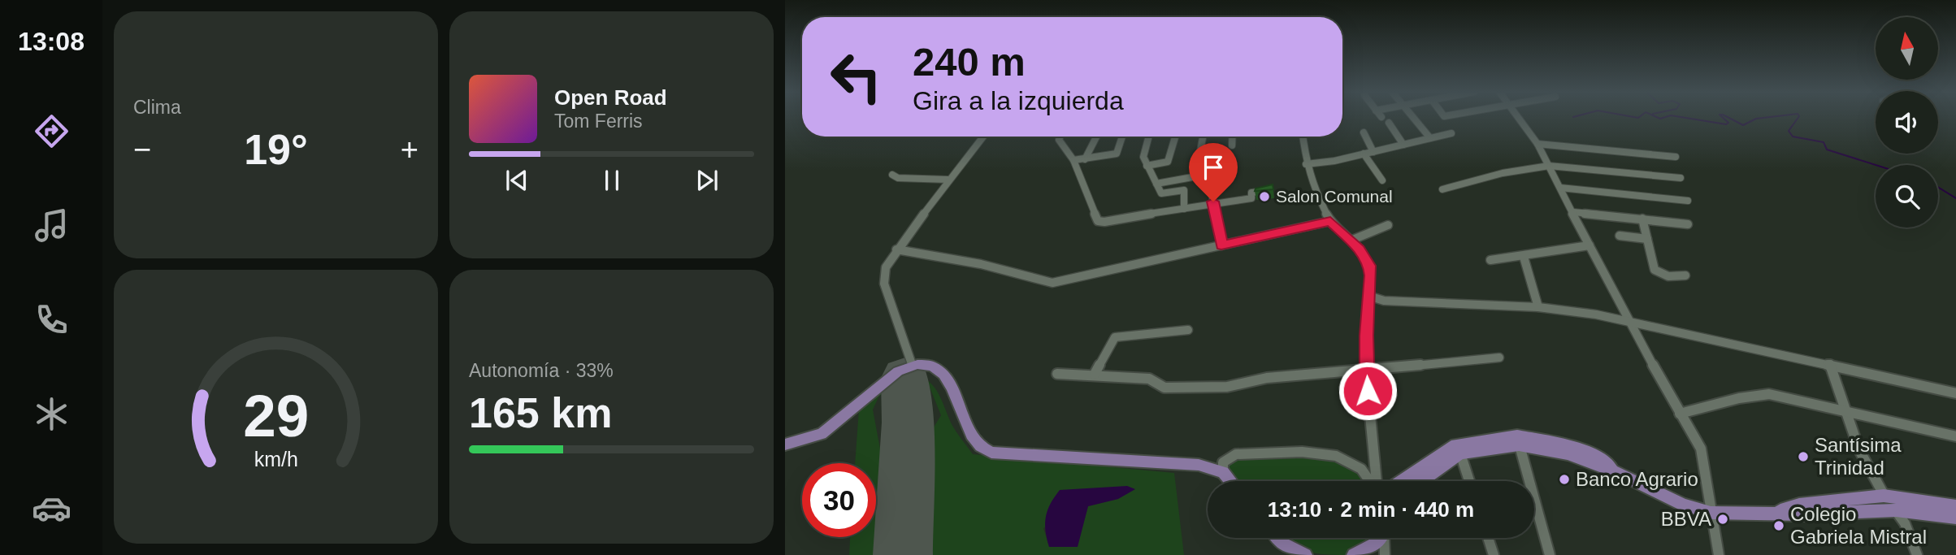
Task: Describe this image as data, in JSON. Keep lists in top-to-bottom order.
{
  "places": [
    "Salon Comunal",
    "Santísima Trinidad",
    "Banco Agrario",
    "BBVA",
    "Colegio Gabriela Mistral"
  ],
  "north": "top",
  "page": {
    "tabs": "13:08",
    "tile": [
      "Clima",
      ["Autonomía · 33%", "165 km"]
    ],
    "turn": ["240 m", "Gira a la izquierda"],
    "song": ["Open Road", "Tom Ferris"],
    "heat": ["−", "19°", "+"],
    "limit": "30",
    "trip": "13:10 · 2 min · 440 m",
    "gauge": ["29", "km/h"]
  }
}
